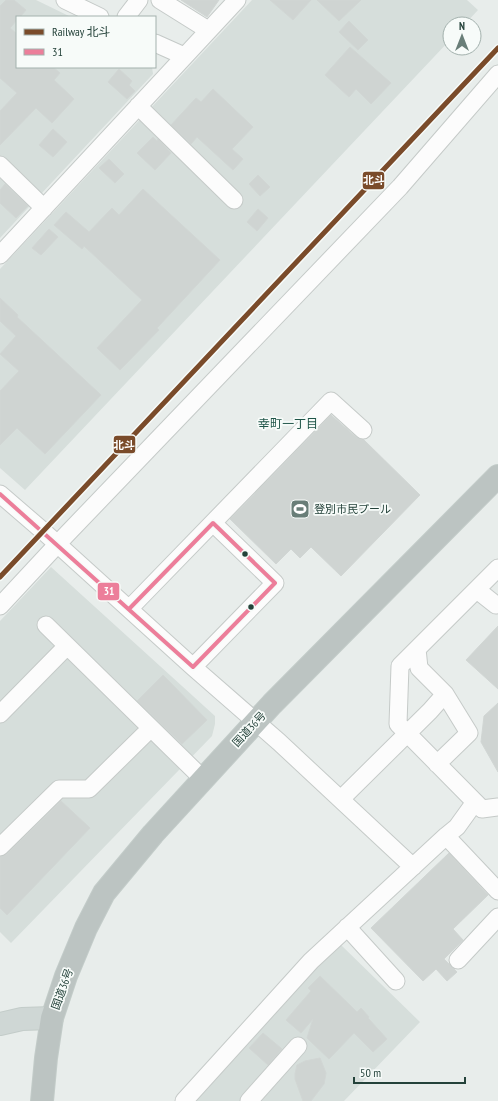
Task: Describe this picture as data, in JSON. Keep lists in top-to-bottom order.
{
  "streets": {
    "highway": ["国道36号"]
  },
  "districts": ["幸町一丁目"],
  "places": {
    "sports": ["登別市民プール"]
  },
  "lines": ["rail line 北斗", "transit line 31"],
  "legend": ["Railway 北斗", "31"],
  "scale_bar": "50 m",
  "north": "top"
}
